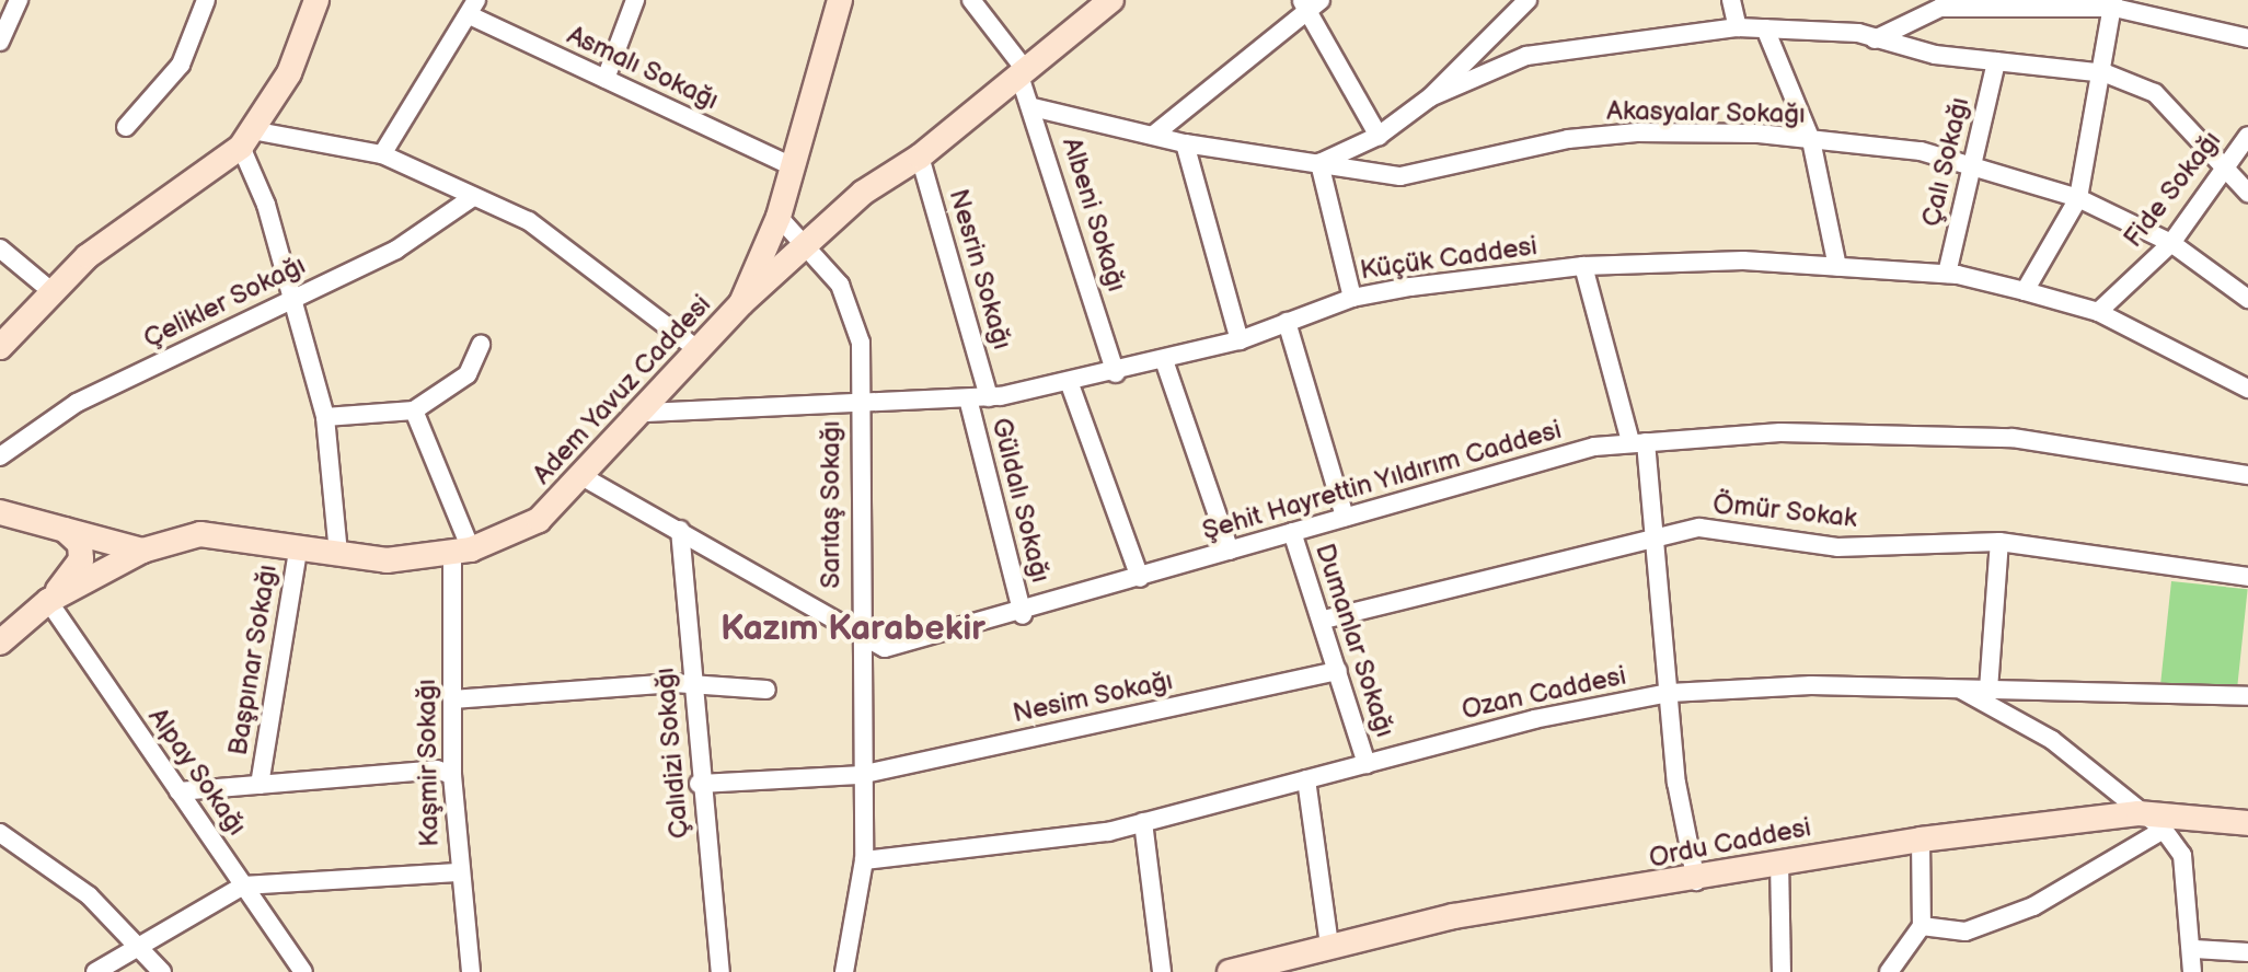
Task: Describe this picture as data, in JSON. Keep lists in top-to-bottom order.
{
  "streets": {
    "street": [
      "Asmalı Sokağı",
      "Akasyalar Sokağı",
      "Çalı Sokağı",
      "Fide Sokağı",
      "Albeni Sokağı",
      "Küçük Caddesi",
      "Nesrin Sokağı",
      "Çelikler Sokağı",
      "Adem Yavuz Caddesi",
      "Şehit Hayrettin Yıldırım Caddesi",
      "Güldalı Sokağı",
      "Sarıtaş Sokağı",
      "Ömür Sokak",
      "Dumanlar Sokağı",
      "Başpınar Sokağı",
      "Ozan Caddesi",
      "Nesim Sokağı",
      "Çalıdizi Sokağı",
      "Kaşmir Sokağı",
      "Alpay Sokağı",
      "Ordu Caddesi"
    ]
  },
  "crossings": [
    ["Akasyalar Sokağı", "Çalı Sokağı"],
    ["Akasyalar Sokağı", "Fide Sokağı"],
    ["Akasyalar Sokağı", "Albeni Sokağı"],
    ["Çalı Sokağı", "Küçük Caddesi"],
    ["Fide Sokağı", "Küçük Caddesi"],
    ["Albeni Sokağı", "Küçük Caddesi"],
    ["Albeni Sokağı", "Adem Yavuz Caddesi"],
    ["Küçük Caddesi", "Nesrin Sokağı"],
    ["Küçük Caddesi", "Adem Yavuz Caddesi"],
    ["Küçük Caddesi", "Güldalı Sokağı"],
    ["Küçük Caddesi", "Sarıtaş Sokağı"],
    ["Nesrin Sokağı", "Adem Yavuz Caddesi"],
    ["Adem Yavuz Caddesi", "Şehit Hayrettin Yıldırım Caddesi"],
    ["Adem Yavuz Caddesi", "Sarıtaş Sokağı"],
    ["Adem Yavuz Caddesi", "Başpınar Sokağı"],
    ["Adem Yavuz Caddesi", "Kaşmir Sokağı"],
    ["Adem Yavuz Caddesi", "Alpay Sokağı"],
    ["Şehit Hayrettin Yıldırım Caddesi", "Güldalı Sokağı"],
    ["Şehit Hayrettin Yıldırım Caddesi", "Sarıtaş Sokağı"],
    ["Şehit Hayrettin Yıldırım Caddesi", "Dumanlar Sokağı"],
    ["Şehit Hayrettin Yıldırım Caddesi", "Çalıdizi Sokağı"],
    ["Sarıtaş Sokağı", "Ozan Caddesi"],
    ["Sarıtaş Sokağı", "Nesim Sokağı"],
    ["Ömür Sokak", "Dumanlar Sokağı"],
    ["Dumanlar Sokağı", "Ozan Caddesi"],
    ["Dumanlar Sokağı", "Nesim Sokağı"]
  ],
  "districts": ["Kazım Karabekir"]
}
